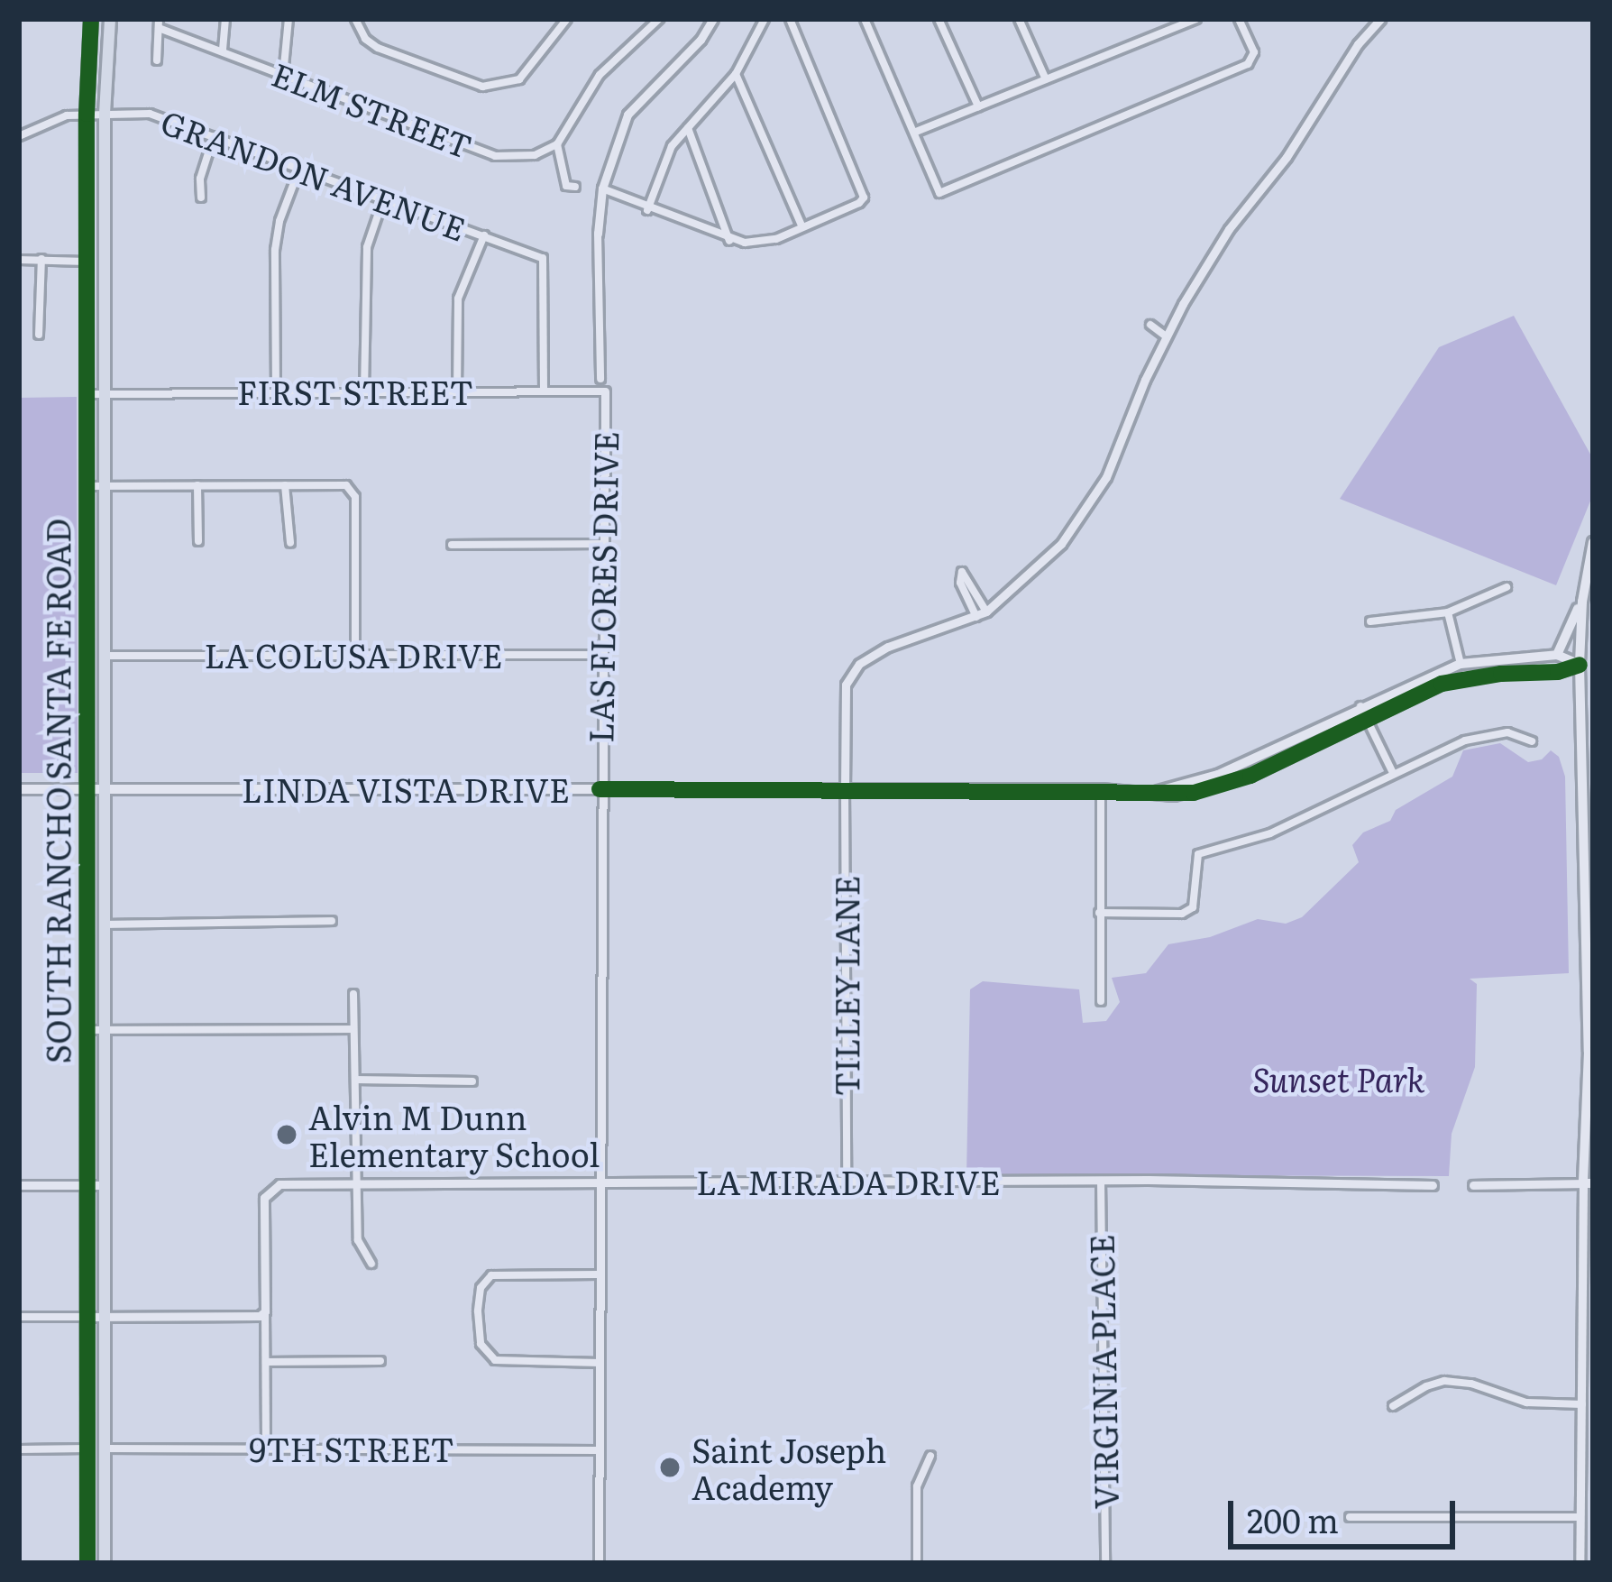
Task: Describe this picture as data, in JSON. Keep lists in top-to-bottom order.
{
  "streets": {
    "main road": ["LINDA VISTA DRIVE", "SOUTH RANCHO SANTA FE ROAD"],
    "street": [
      "ELM STREET",
      "GRANDON AVENUE",
      "FIRST STREET",
      "LAS FLORES DRIVE",
      "LA COLUSA DRIVE",
      "TILLEY LANE",
      "LA MIRADA DRIVE",
      "VIRGINIA PLACE",
      "9TH STREET"
    ]
  },
  "crossings": [
    ["GRANDON AVENUE", "FIRST STREET"],
    ["GRANDON AVENUE", "SOUTH RANCHO SANTA FE ROAD"],
    ["FIRST STREET", "LAS FLORES DRIVE"],
    ["FIRST STREET", "SOUTH RANCHO SANTA FE ROAD"],
    ["LAS FLORES DRIVE", "LA COLUSA DRIVE"],
    ["LAS FLORES DRIVE", "LINDA VISTA DRIVE"],
    ["LAS FLORES DRIVE", "LA MIRADA DRIVE"],
    ["LAS FLORES DRIVE", "9TH STREET"],
    ["LA COLUSA DRIVE", "SOUTH RANCHO SANTA FE ROAD"],
    ["LINDA VISTA DRIVE", "SOUTH RANCHO SANTA FE ROAD"],
    ["LINDA VISTA DRIVE", "TILLEY LANE"],
    ["SOUTH RANCHO SANTA FE ROAD", "9TH STREET"],
    ["TILLEY LANE", "LA MIRADA DRIVE"],
    ["LA MIRADA DRIVE", "VIRGINIA PLACE"]
  ],
  "parks": ["Sunset Park"],
  "places": ["Alvin M Dunn Elementary School", "Saint Joseph Academy"],
  "scale_bar": "200 m"
}
